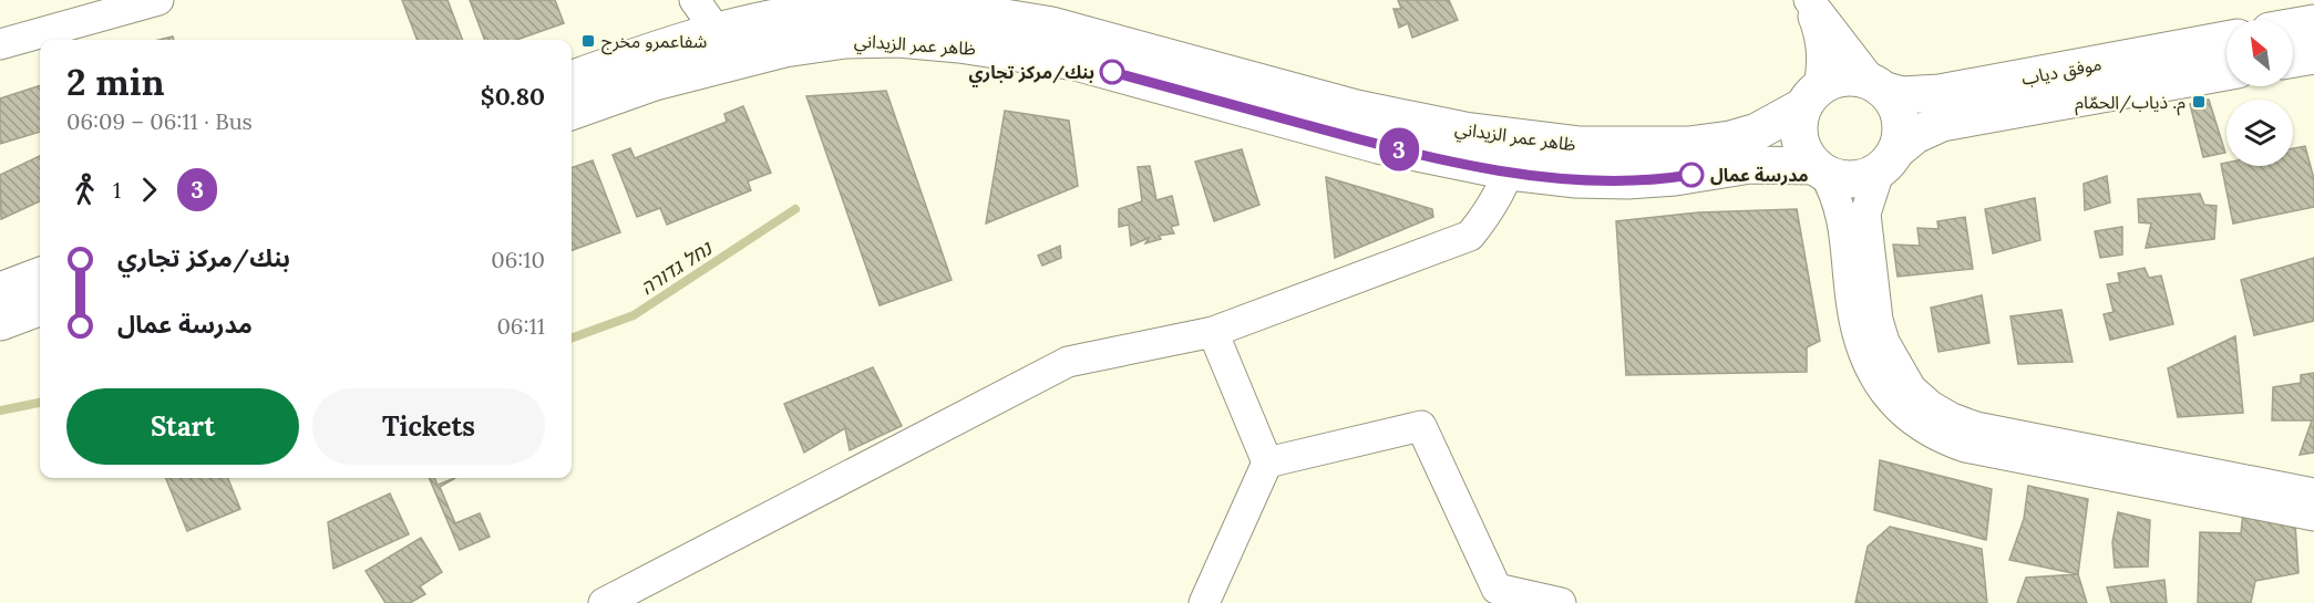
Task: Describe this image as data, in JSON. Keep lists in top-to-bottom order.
{
  "streets": {
    "main road": ["ظاهر عمر الزيداني", "موفق دياب"]
  },
  "crossings": [
    ["ظاهر عمر الزيداني", "موفق دياب"]
  ],
  "water": ["נחל גדורה"],
  "places": {
    "transit": ["شفاعمرو مخرج", "م. ذياب/الحمّام"],
    "other": ["بنك/مركز تجاري", "مدرسة عمال"]
  },
  "lines": ["bus line 3"],
  "north": "top left",
  "page": {
    "on_map": "3",
    "heading": ["2 min", "06:09 – 06:11 · Bus", "$0.80"],
    "legs": ["1", "3"],
    "list": [
      {
        "name": "بنك/مركز تجاري",
        "value": "06:10"
      },
      {
        "name": "مدرسة عمال",
        "value": "06:11"
      }
    ],
    "buttons": ["Start", "Tickets"]
  }
}
